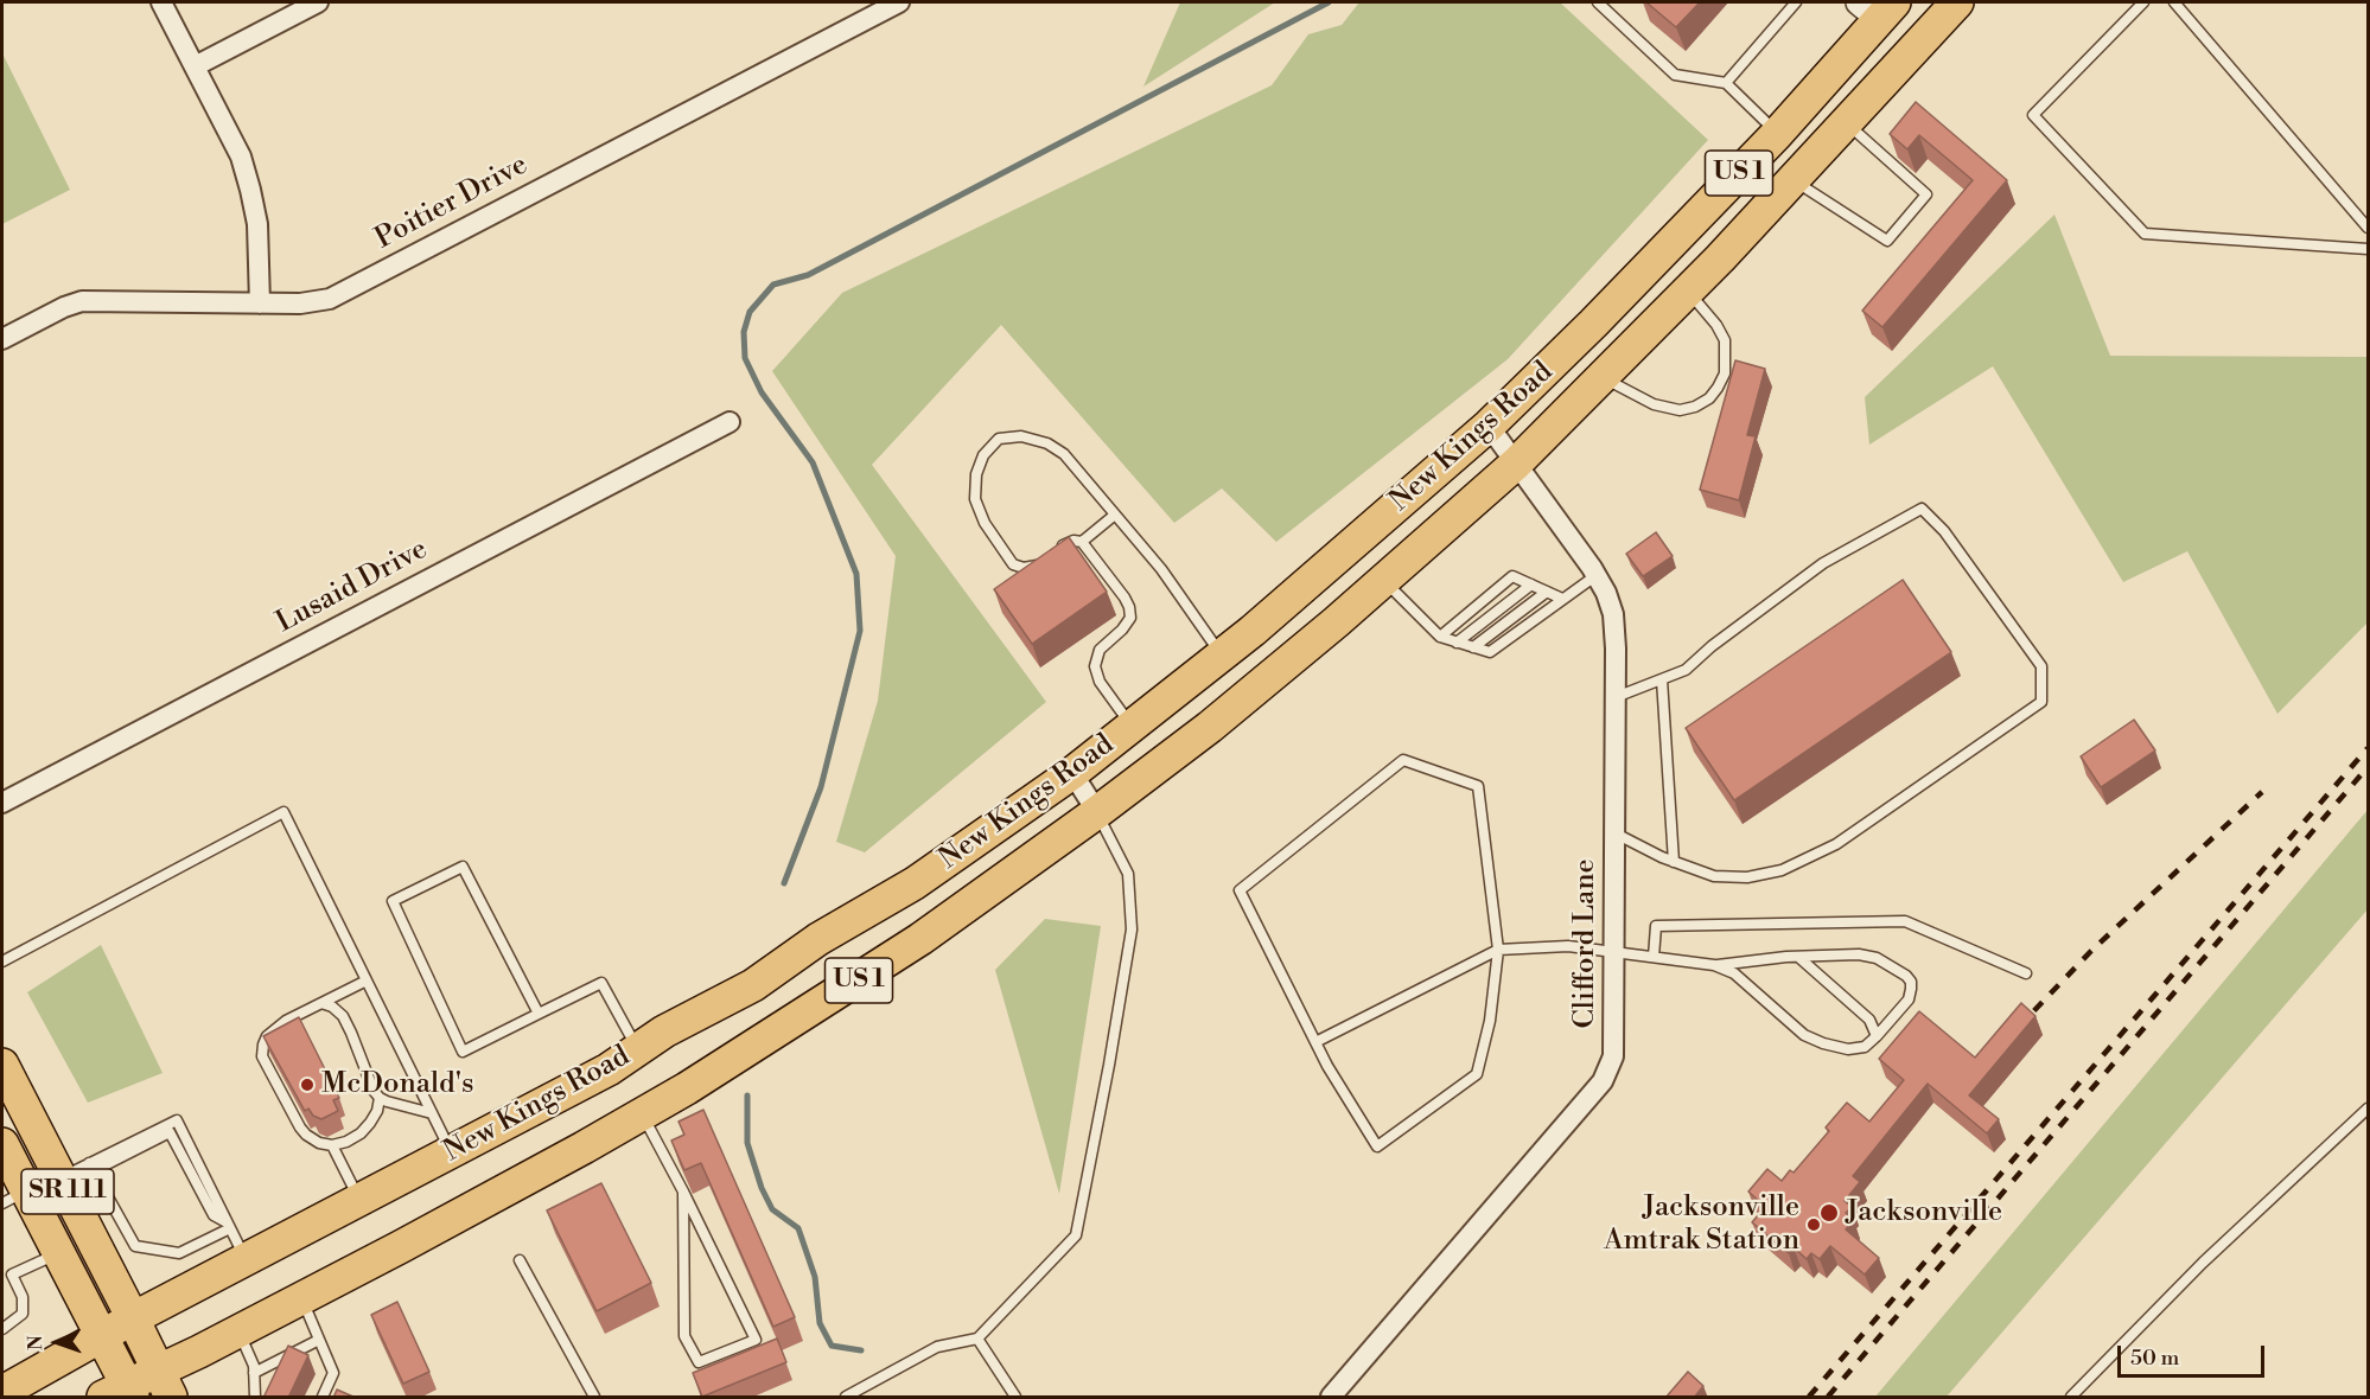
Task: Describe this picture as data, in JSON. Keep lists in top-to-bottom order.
{
  "streets": {
    "main road": ["US 1", "New Kings Road", "SR 111"],
    "street": ["Poitier Drive", "Lusaid Drive", "Clifford Lane"]
  },
  "crossings": [
    ["New Kings Road", "Clifford Lane"],
    ["New Kings Road", "SR 111"]
  ],
  "places": ["McDonald's", "Jacksonville", "Jacksonville Amtrak Station"],
  "scale_bar": "50 m",
  "north": "left"
}
